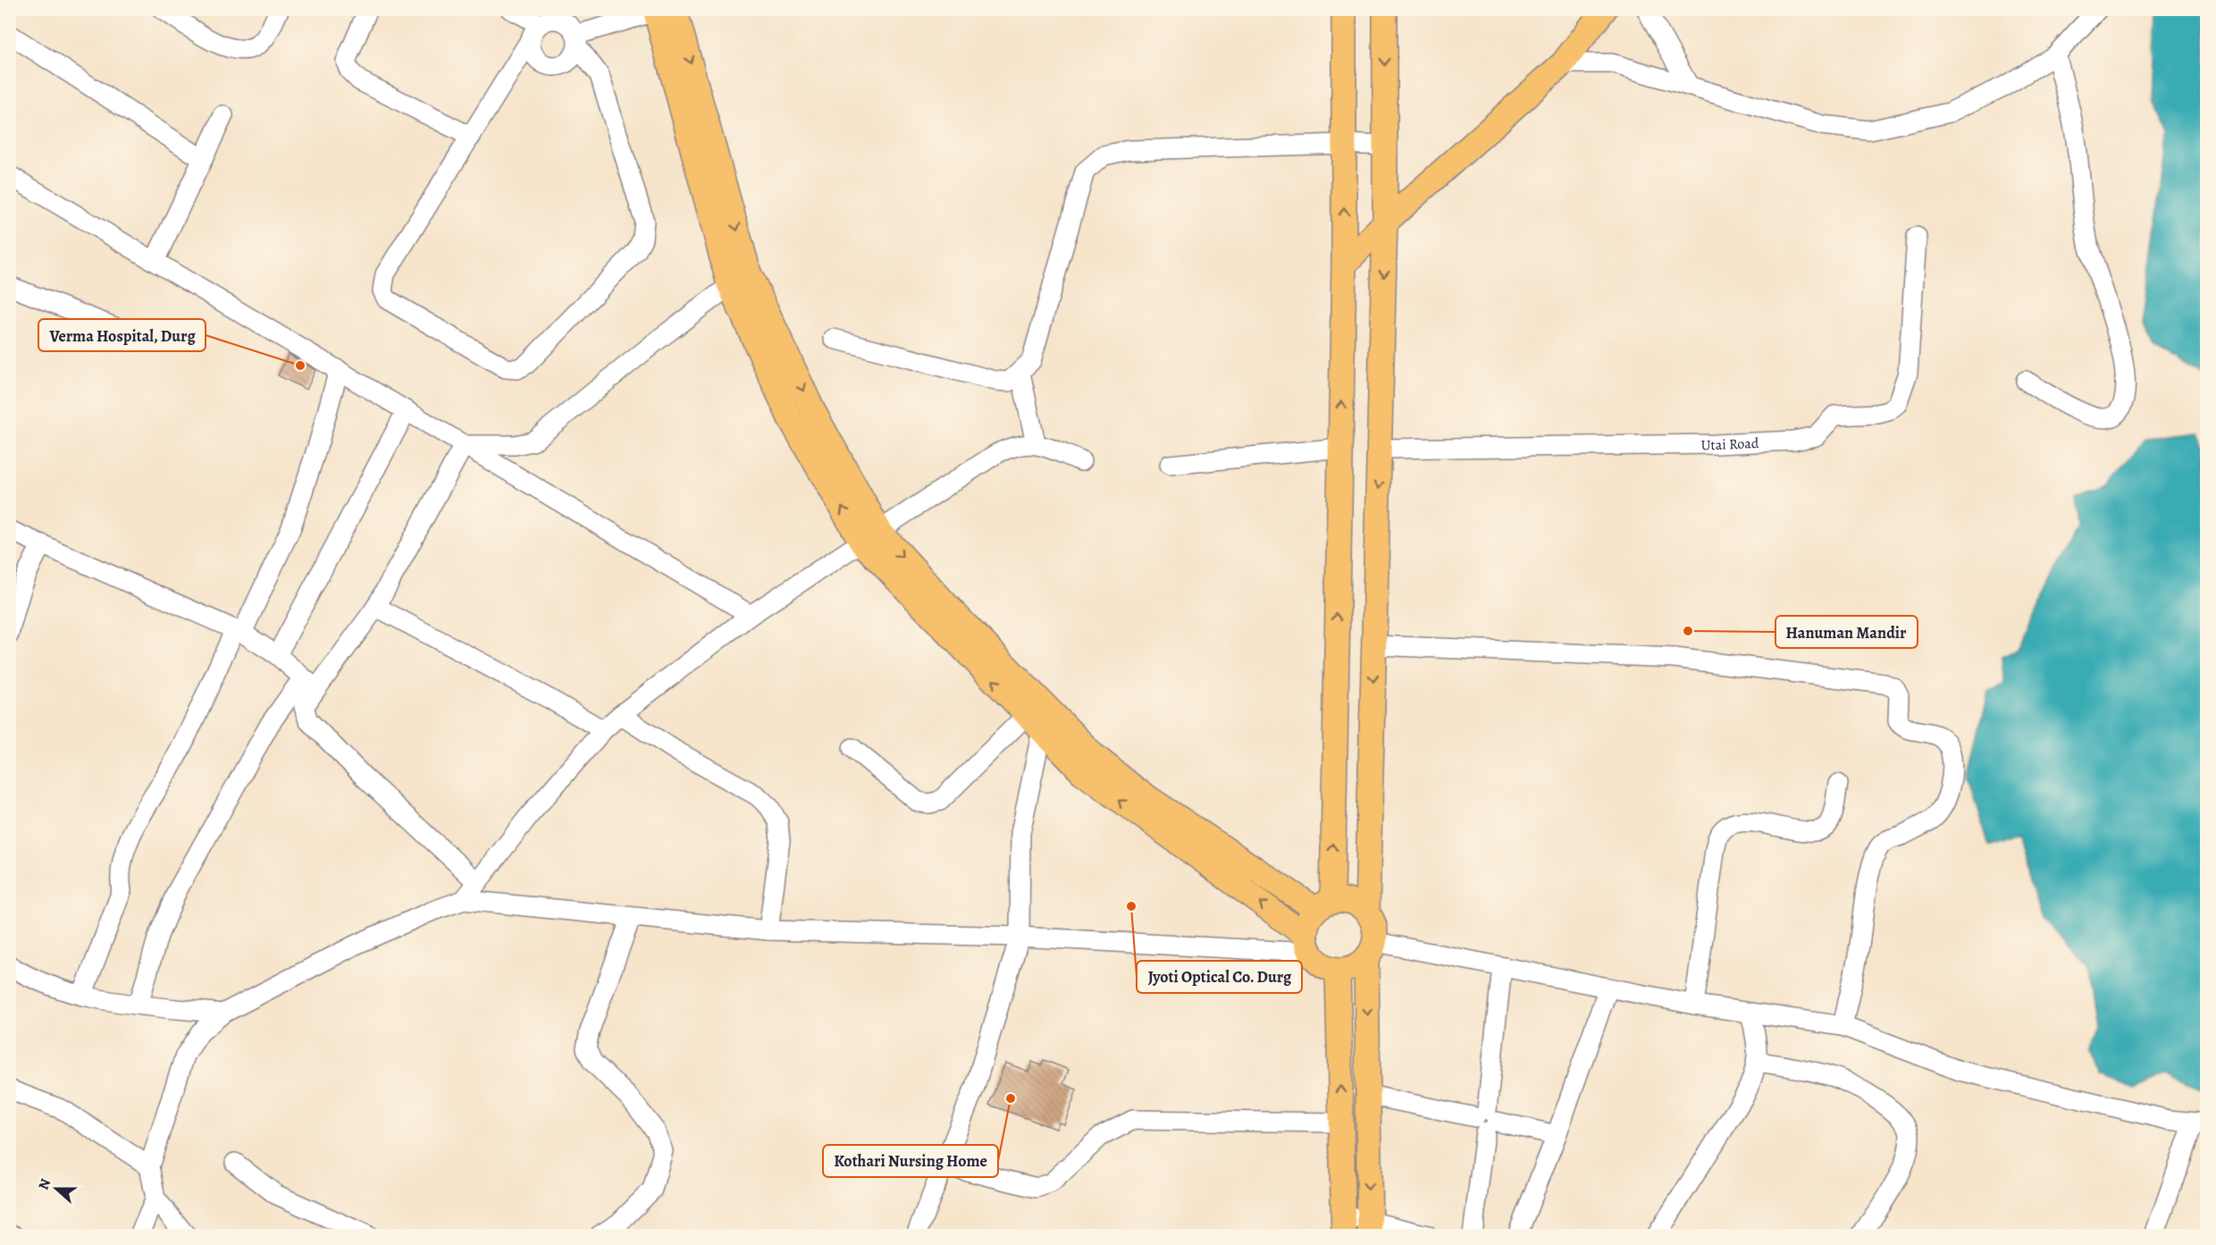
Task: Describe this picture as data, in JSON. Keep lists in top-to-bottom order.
{
  "streets": {
    "street": ["Utai Road"]
  },
  "places": [
    "Verma Hospital, Durg",
    "Hanuman Mandir",
    "Jyoti Optical Co. Durg",
    "Kothari Nursing Home"
  ],
  "north": "left"
}
